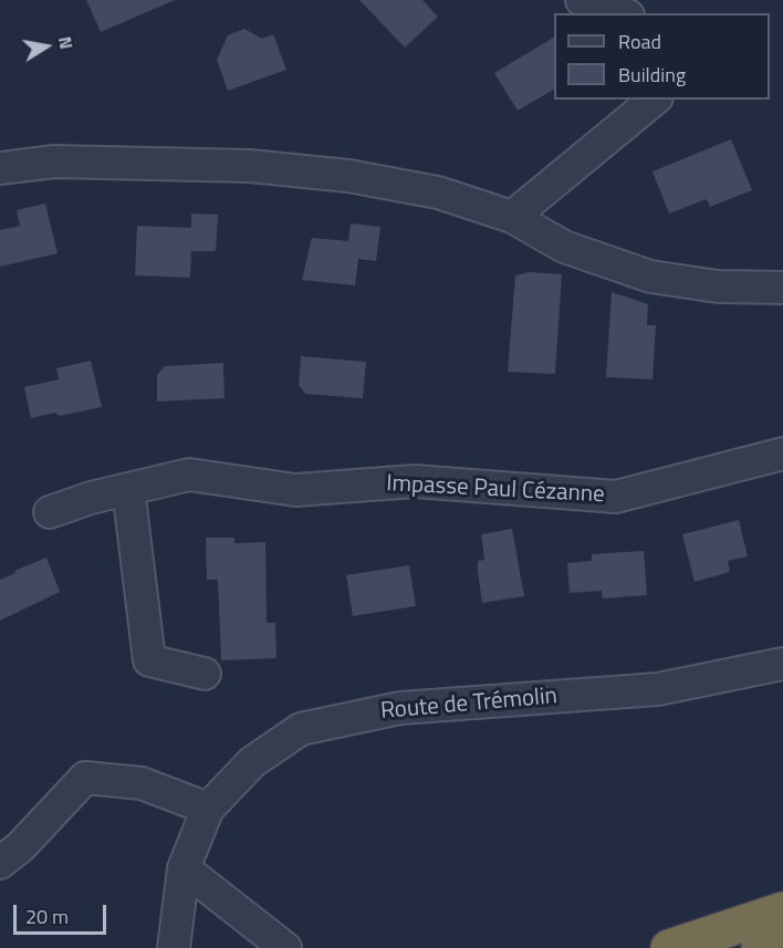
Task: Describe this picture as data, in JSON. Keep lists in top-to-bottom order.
{
  "streets": {
    "street": ["Impasse Paul Cézanne", "Route de Trémolin"]
  },
  "legend": ["Road", "Building"],
  "scale_bar": "20 m",
  "north": "right"
}
